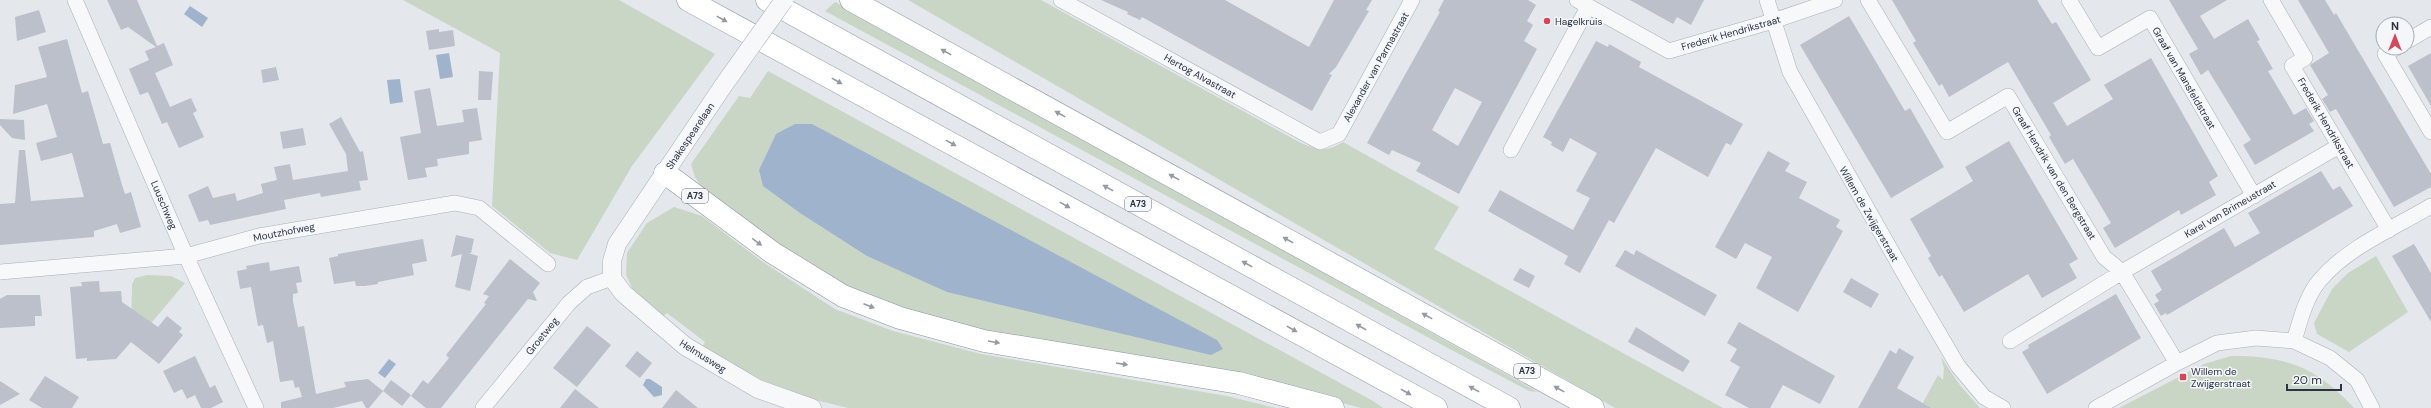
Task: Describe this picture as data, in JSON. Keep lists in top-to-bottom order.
{
  "streets": {
    "highway": ["A73"],
    "street": [
      "Frederik Hendrikstraat",
      "Alexander van Parmastraat",
      "Hertog Alvastraat",
      "Graaf van Mansfeldstraat",
      "Shakespearelaan",
      "Graaf Hendrik van den Bergstraat",
      "Luuschweg",
      "Karel van Brimeustraat",
      "Willem de Zwijgerstraat",
      "Moutzhofweg",
      "Groetweg",
      "Helmusweg"
    ]
  },
  "crossings": [
    ["Frederik Hendrikstraat", "Karel van Brimeustraat"],
    ["Frederik Hendrikstraat", "Willem de Zwijgerstraat"],
    ["Alexander van Parmastraat", "Hertog Alvastraat"],
    ["Graaf van Mansfeldstraat", "Karel van Brimeustraat"],
    ["Shakespearelaan", "A73"],
    ["Shakespearelaan", "Groetweg"],
    ["Shakespearelaan", "Helmusweg"],
    ["Graaf Hendrik van den Bergstraat", "Karel van Brimeustraat"],
    ["Luuschweg", "Moutzhofweg"],
    ["Groetweg", "Helmusweg"]
  ],
  "places": {
    "other": ["Hagelkruis"],
    "transit": ["Willem de Zwijgerstraat"]
  },
  "scale_bar": "20 m",
  "north": "top"
}
